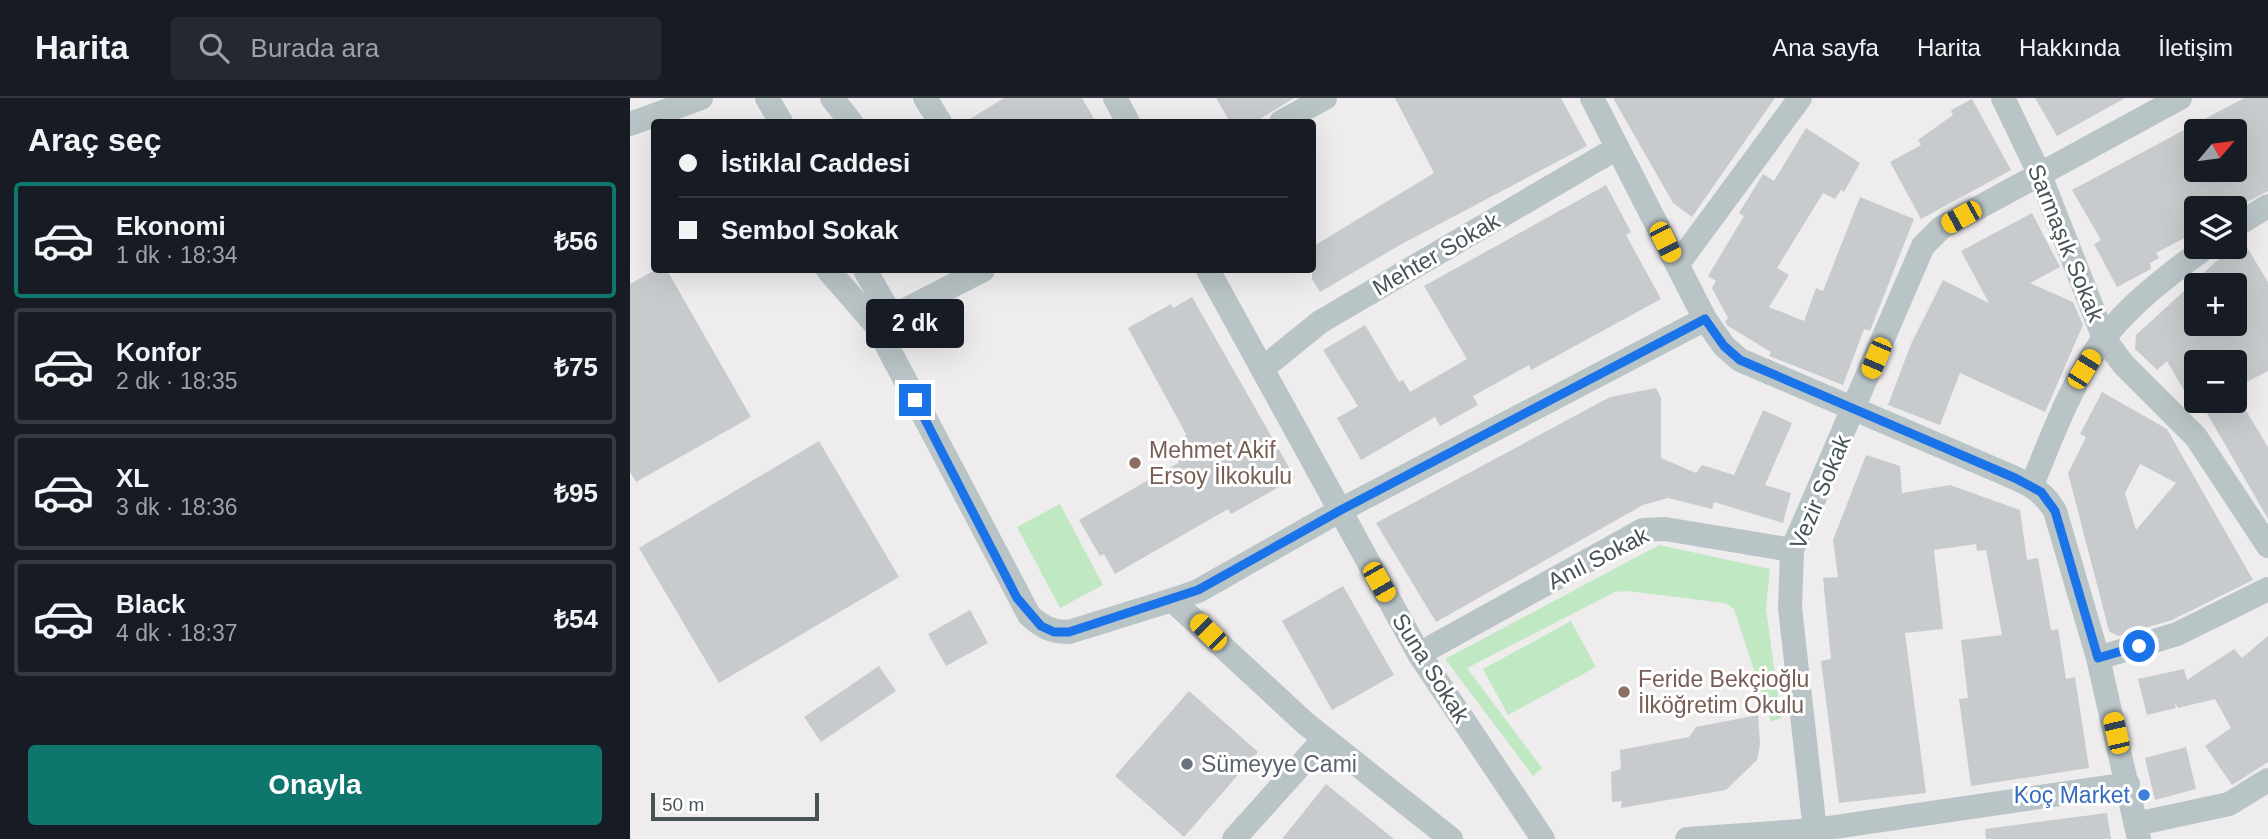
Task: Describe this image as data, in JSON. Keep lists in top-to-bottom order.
{
  "streets": {
    "street": [
      "Sarmaşık Sokak",
      "Mehter Sokak",
      "Vezir Sokak",
      "Anıl Sokak",
      "Suna Sokak"
    ]
  },
  "crossings": [
    ["Sarmaşık Sokak", "Vezir Sokak"],
    ["Mehter Sokak", "Suna Sokak"],
    ["Vezir Sokak", "Anıl Sokak"],
    ["Anıl Sokak", "Suna Sokak"]
  ],
  "places": [
    "Mehmet Akif Ersoy İlkokulu",
    "Feride Bekçioğlu İlköğretim Okulu",
    "Sümeyye Cami",
    "Koç Market"
  ],
  "scale_bar": "50 m",
  "north": "top right",
  "page": {
    "header": "Harita",
    "search": "Burada ara",
    "nav": [
      "Ana sayfa",
      "Harita",
      "Hakkında",
      "İletişim"
    ],
    "heading": "Araç seç",
    "map_buttons": ["+", "−"],
    "banner": ["İstiklal Caddesi", "Sembol Sokak"],
    "list": [
      {
        "name": "Ekonomi",
        "note": "1 dk · 18:34",
        "value": "₺56"
      },
      {
        "name": "Konfor",
        "note": "2 dk · 18:35",
        "value": "₺75"
      },
      {
        "name": "XL",
        "note": "3 dk · 18:36",
        "value": "₺95"
      },
      {
        "name": "Black",
        "note": "4 dk · 18:37",
        "value": "₺54"
      }
    ],
    "bubble": "2 dk",
    "buttons": "Onayla",
    "scale": "50 m"
  }
}
